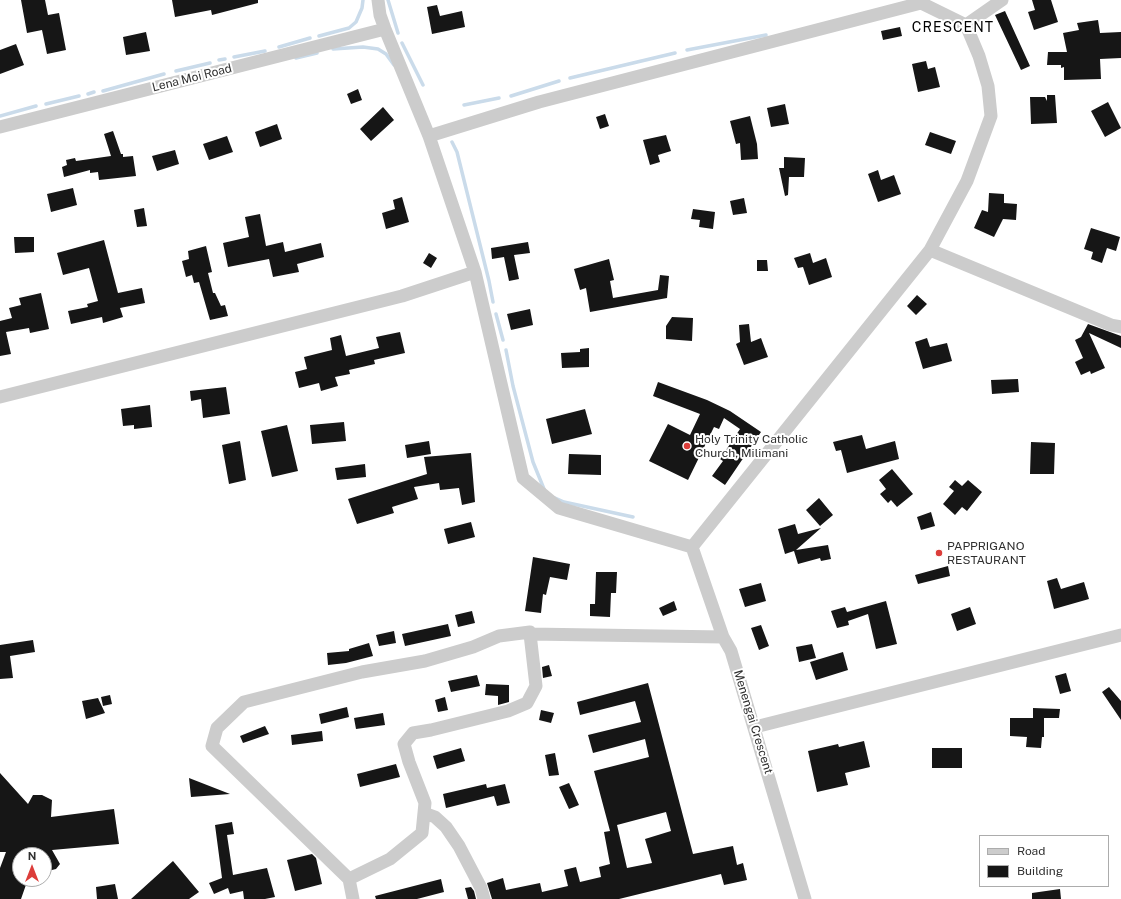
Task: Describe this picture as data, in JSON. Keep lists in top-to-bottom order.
{
  "streets": {
    "street": ["Lena Moi Road", "Menengai Crescent"]
  },
  "districts": ["CRESCENT"],
  "places": ["Holy Trinity Catholic Church, Milimani", "PAPPRIGANO RESTAURANT"],
  "legend": ["Road", "Building"],
  "north": "top"
}
